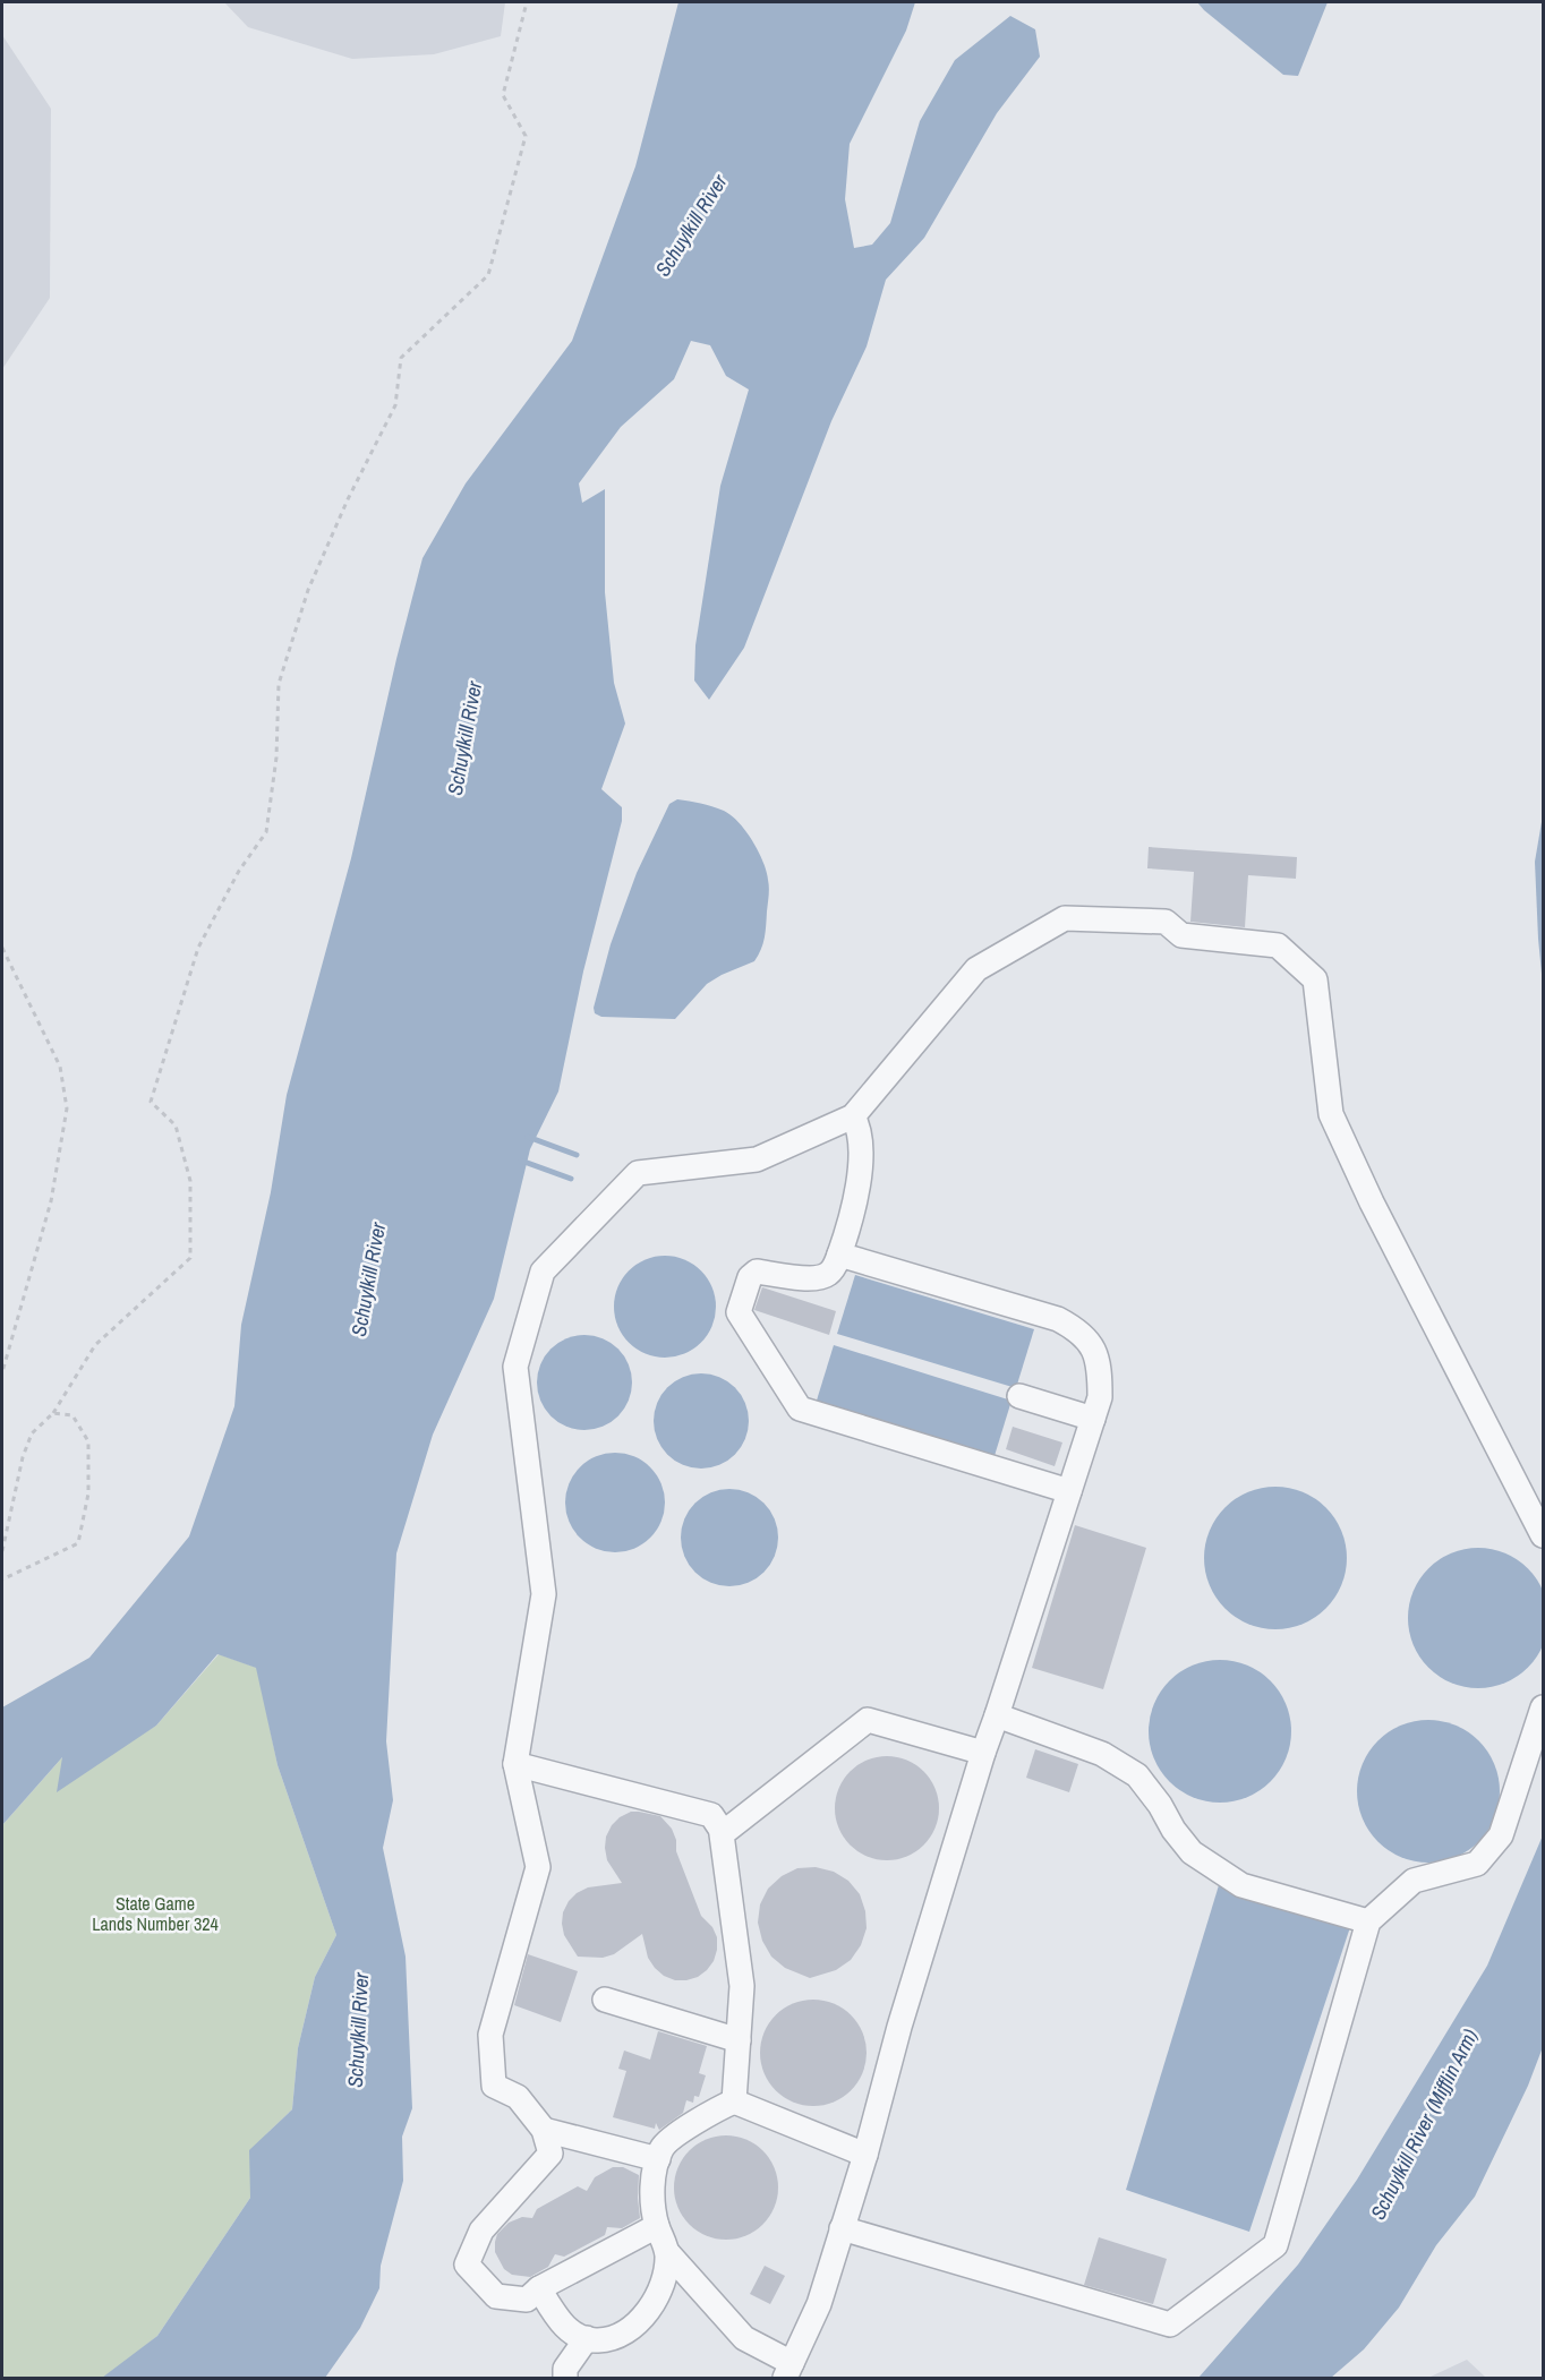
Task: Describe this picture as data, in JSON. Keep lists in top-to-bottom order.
{
  "water": ["Schuylkill River", "Schuylkill River (Mifflin Arm)"],
  "parks": ["State Game Lands Number 324"]
}
